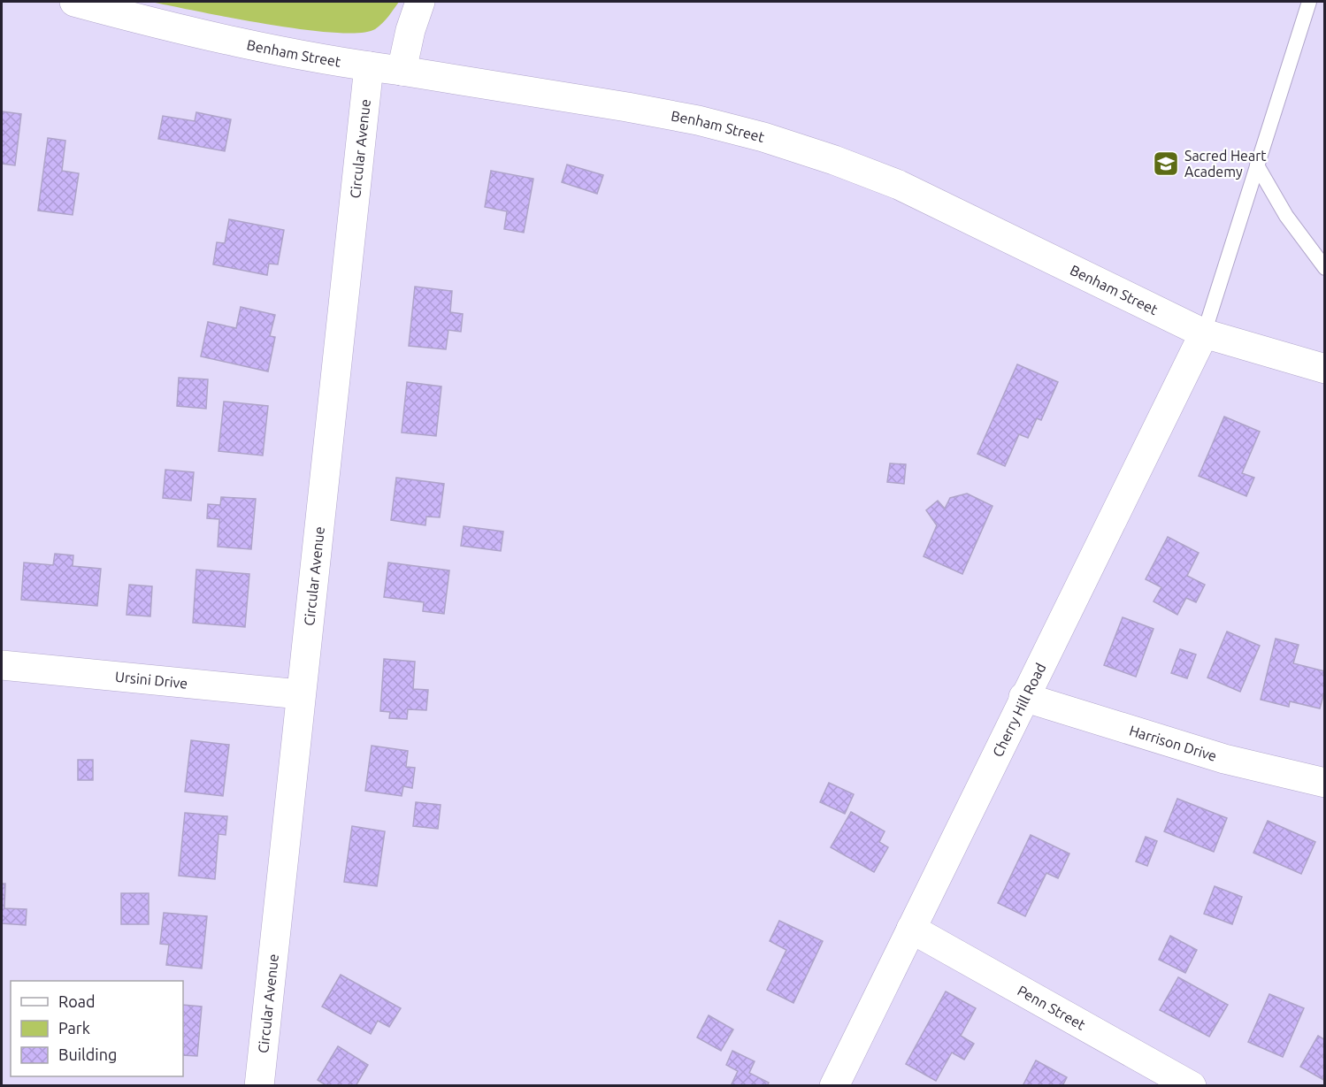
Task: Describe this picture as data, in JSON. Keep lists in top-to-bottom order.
{
  "streets": {
    "street": [
      "Benham Street",
      "Circular Avenue",
      "Ursini Drive",
      "Cherry Hill Road",
      "Harrison Drive",
      "Penn Street"
    ]
  },
  "crossings": [
    ["Benham Street", "Circular Avenue"],
    ["Benham Street", "Cherry Hill Road"],
    ["Circular Avenue", "Ursini Drive"],
    ["Cherry Hill Road", "Harrison Drive"],
    ["Cherry Hill Road", "Penn Street"]
  ],
  "places": {
    "school or university": ["Sacred Heart Academy"]
  },
  "legend": ["Road", "Park", "Building"]
}
